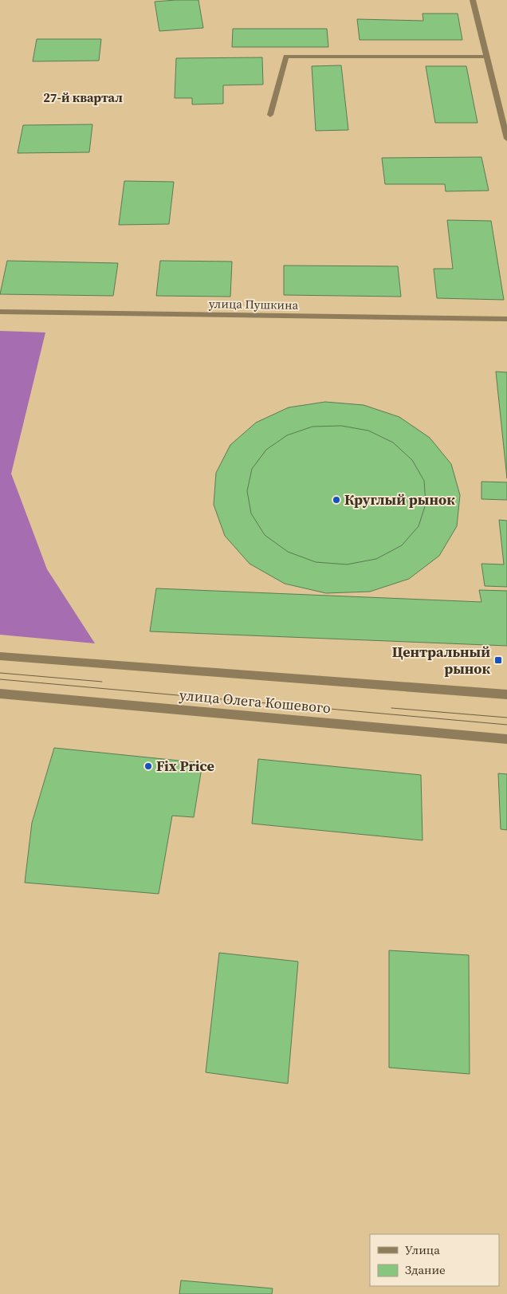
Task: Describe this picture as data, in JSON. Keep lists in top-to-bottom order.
{
  "streets": {
    "street": ["улица Пушкина", "улица Олега Кошевого"]
  },
  "districts": ["27-й квартал"],
  "places": {
    "other": ["Круглый рынок", "Fix Price"],
    "transit": ["Центральный рынок"]
  },
  "legend": ["Улица", "Здание"]
}
